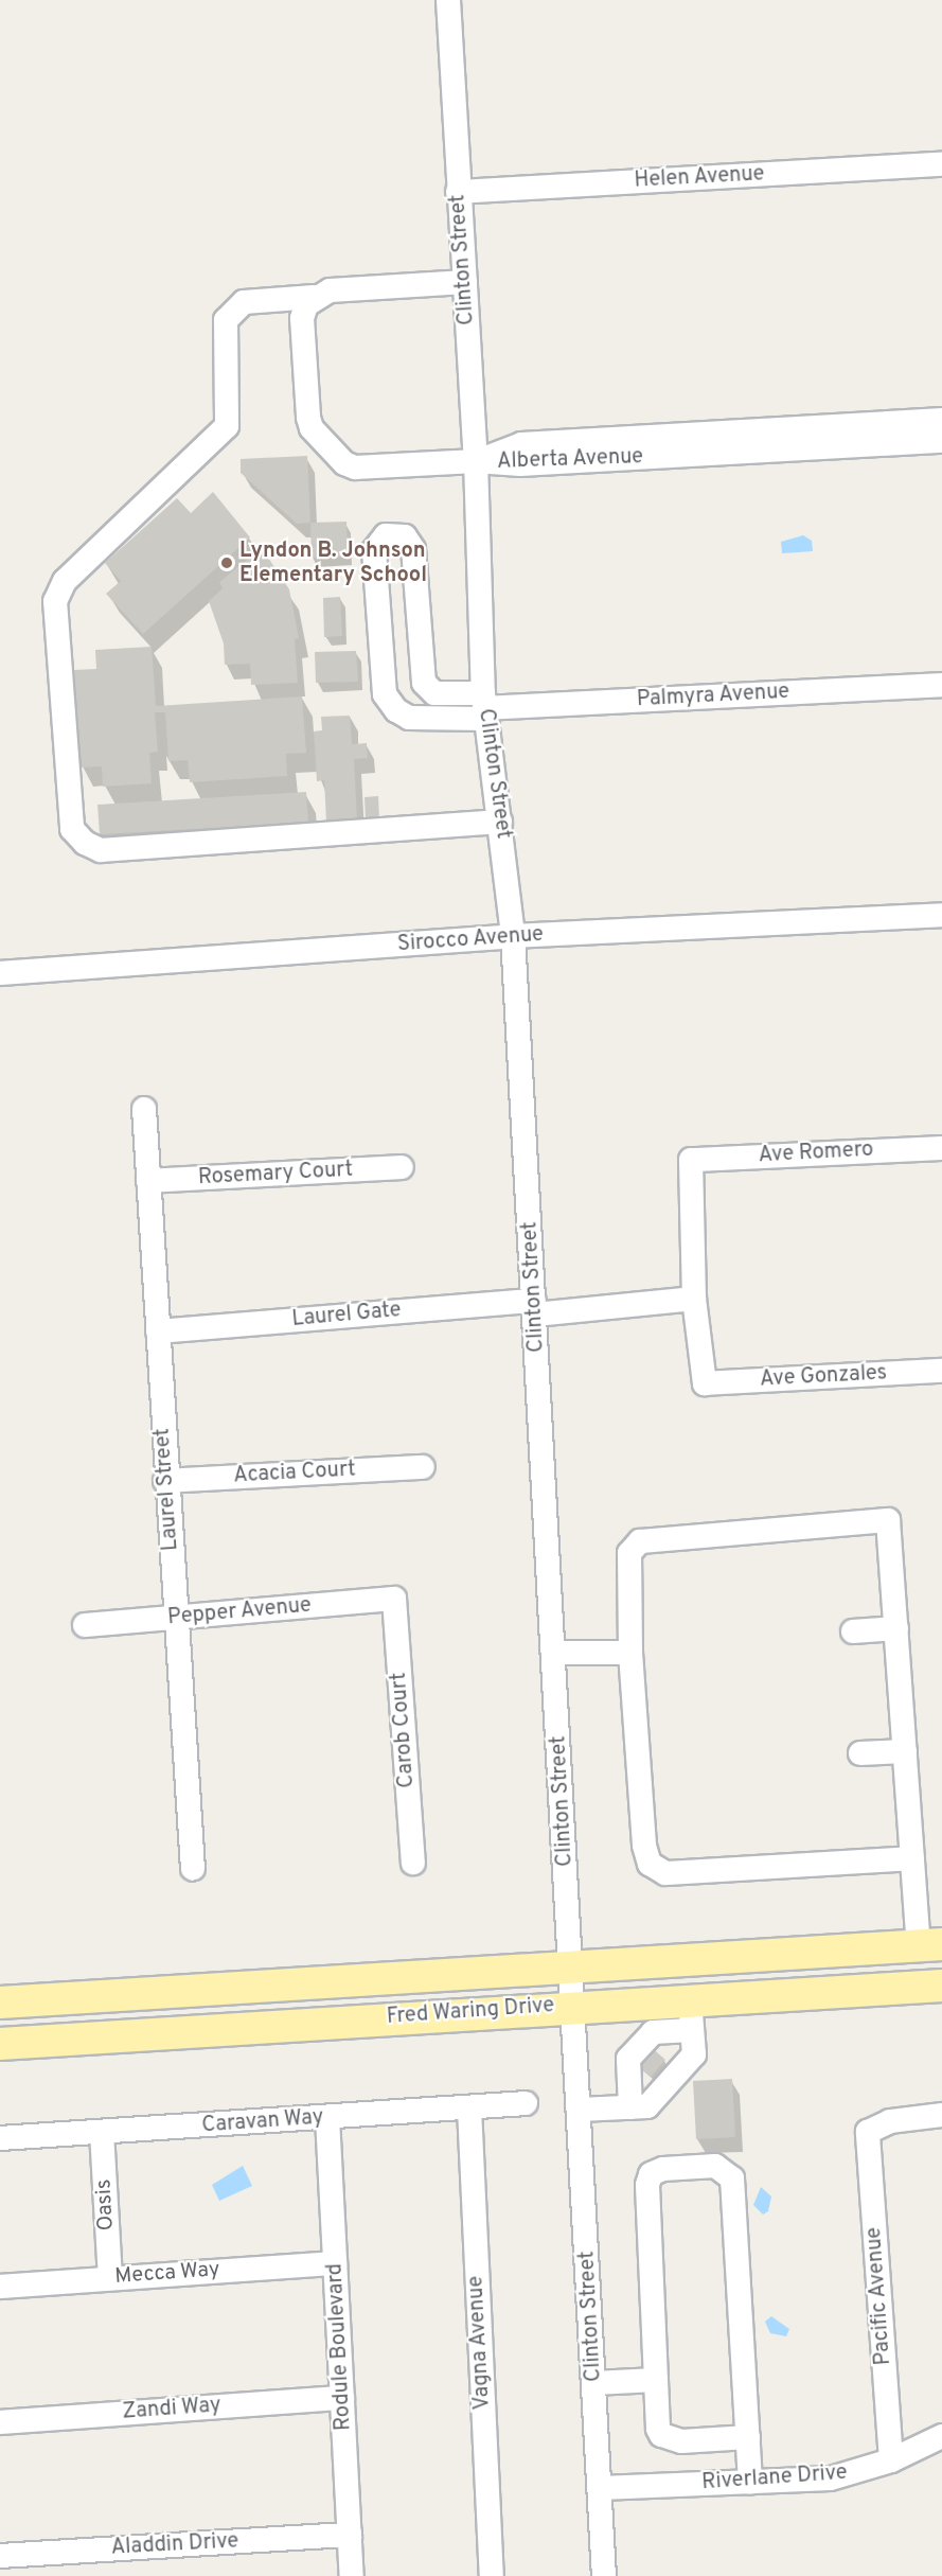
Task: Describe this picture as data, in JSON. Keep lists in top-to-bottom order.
{
  "streets": {
    "main road": ["Fred Waring Drive"],
    "street": [
      "Helen Avenue",
      "Clinton Street",
      "Alberta Avenue",
      "Palmyra Avenue",
      "Sirocco Avenue",
      "Ave Romero",
      "Rosemary Court",
      "Laurel Gate",
      "Ave Gonzales",
      "Acacia Court",
      "Laurel Street",
      "Pepper Avenue",
      "Carob Court",
      "Caravan Way",
      "Oasis",
      "Mecca Way",
      "Pacific Avenue",
      "Vagna Avenue",
      "Rodule Boulevard",
      "Zandi Way",
      "Riverlane Drive",
      "Aladdin Drive"
    ]
  },
  "crossings": [
    ["Helen Avenue", "Clinton Street"],
    ["Clinton Street", "Alberta Avenue"],
    ["Clinton Street", "Palmyra Avenue"],
    ["Clinton Street", "Sirocco Avenue"],
    ["Clinton Street", "Laurel Gate"],
    ["Clinton Street", "Fred Waring Drive"],
    ["Clinton Street", "Riverlane Drive"],
    ["Ave Romero", "Laurel Gate"],
    ["Ave Romero", "Ave Gonzales"],
    ["Rosemary Court", "Laurel Street"],
    ["Laurel Gate", "Ave Gonzales"],
    ["Laurel Gate", "Laurel Street"],
    ["Acacia Court", "Laurel Street"],
    ["Laurel Street", "Pepper Avenue"],
    ["Pepper Avenue", "Carob Court"],
    ["Caravan Way", "Oasis"],
    ["Caravan Way", "Vagna Avenue"],
    ["Caravan Way", "Rodule Boulevard"],
    ["Oasis", "Mecca Way"],
    ["Mecca Way", "Rodule Boulevard"],
    ["Pacific Avenue", "Riverlane Drive"],
    ["Rodule Boulevard", "Zandi Way"],
    ["Rodule Boulevard", "Aladdin Drive"]
  ],
  "places": ["Lyndon B. Johnson Elementary School"]
}
